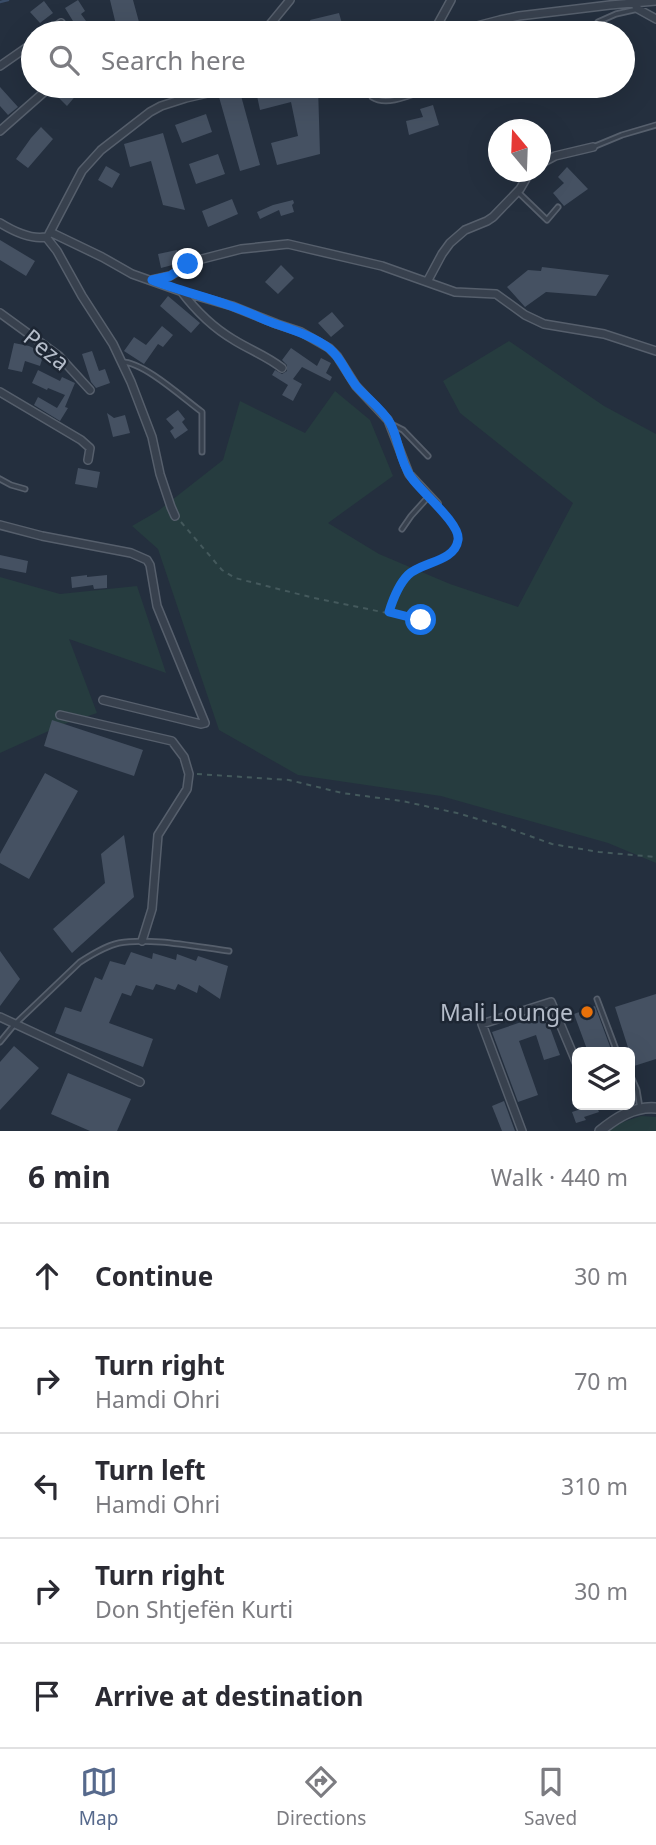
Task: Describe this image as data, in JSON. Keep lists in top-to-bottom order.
{
  "streets": {
    "street": ["Peza"]
  },
  "places": ["Mali Lounge"],
  "north": "top",
  "page": {
    "search": "Search here",
    "heading": ["6 min", "Walk · 440 m"],
    "list": [
      ["Continue", "30 m"],
      ["Turn right", "Hamdi Ohri", "70 m"],
      ["Turn left", "Hamdi Ohri", "310 m"],
      ["Turn right", "Don Shtjefën Kurti", "30 m"],
      "Arrive at destination"
    ],
    "nav": ["Map", "Directions", "Saved"]
  }
}
